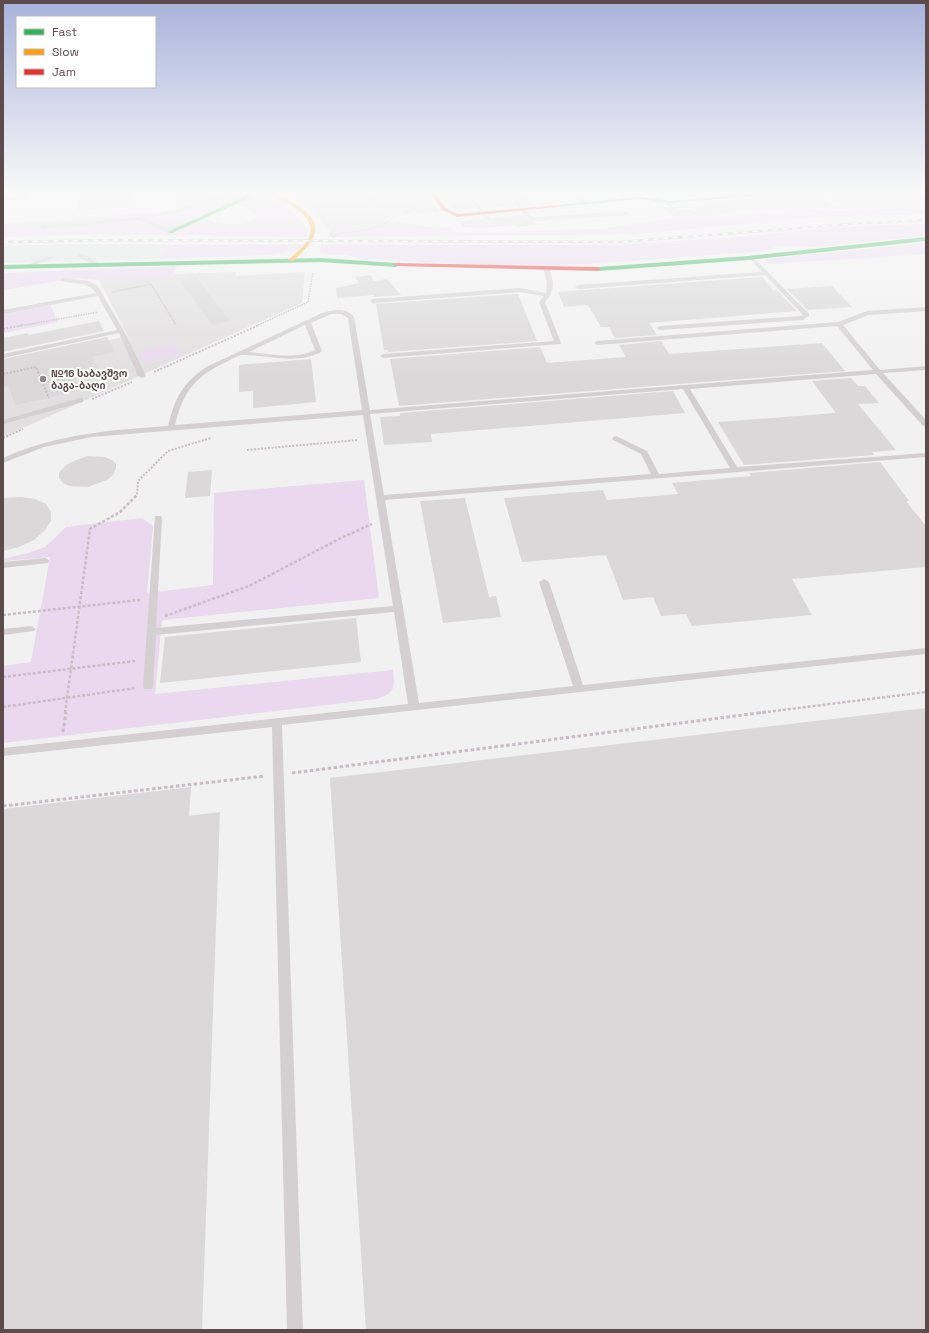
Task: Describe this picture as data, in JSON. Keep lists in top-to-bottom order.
{
  "places": ["№16 საბავშვო ბაგა-ბაღი"],
  "legend": ["Fast", "Slow", "Jam"]
}
